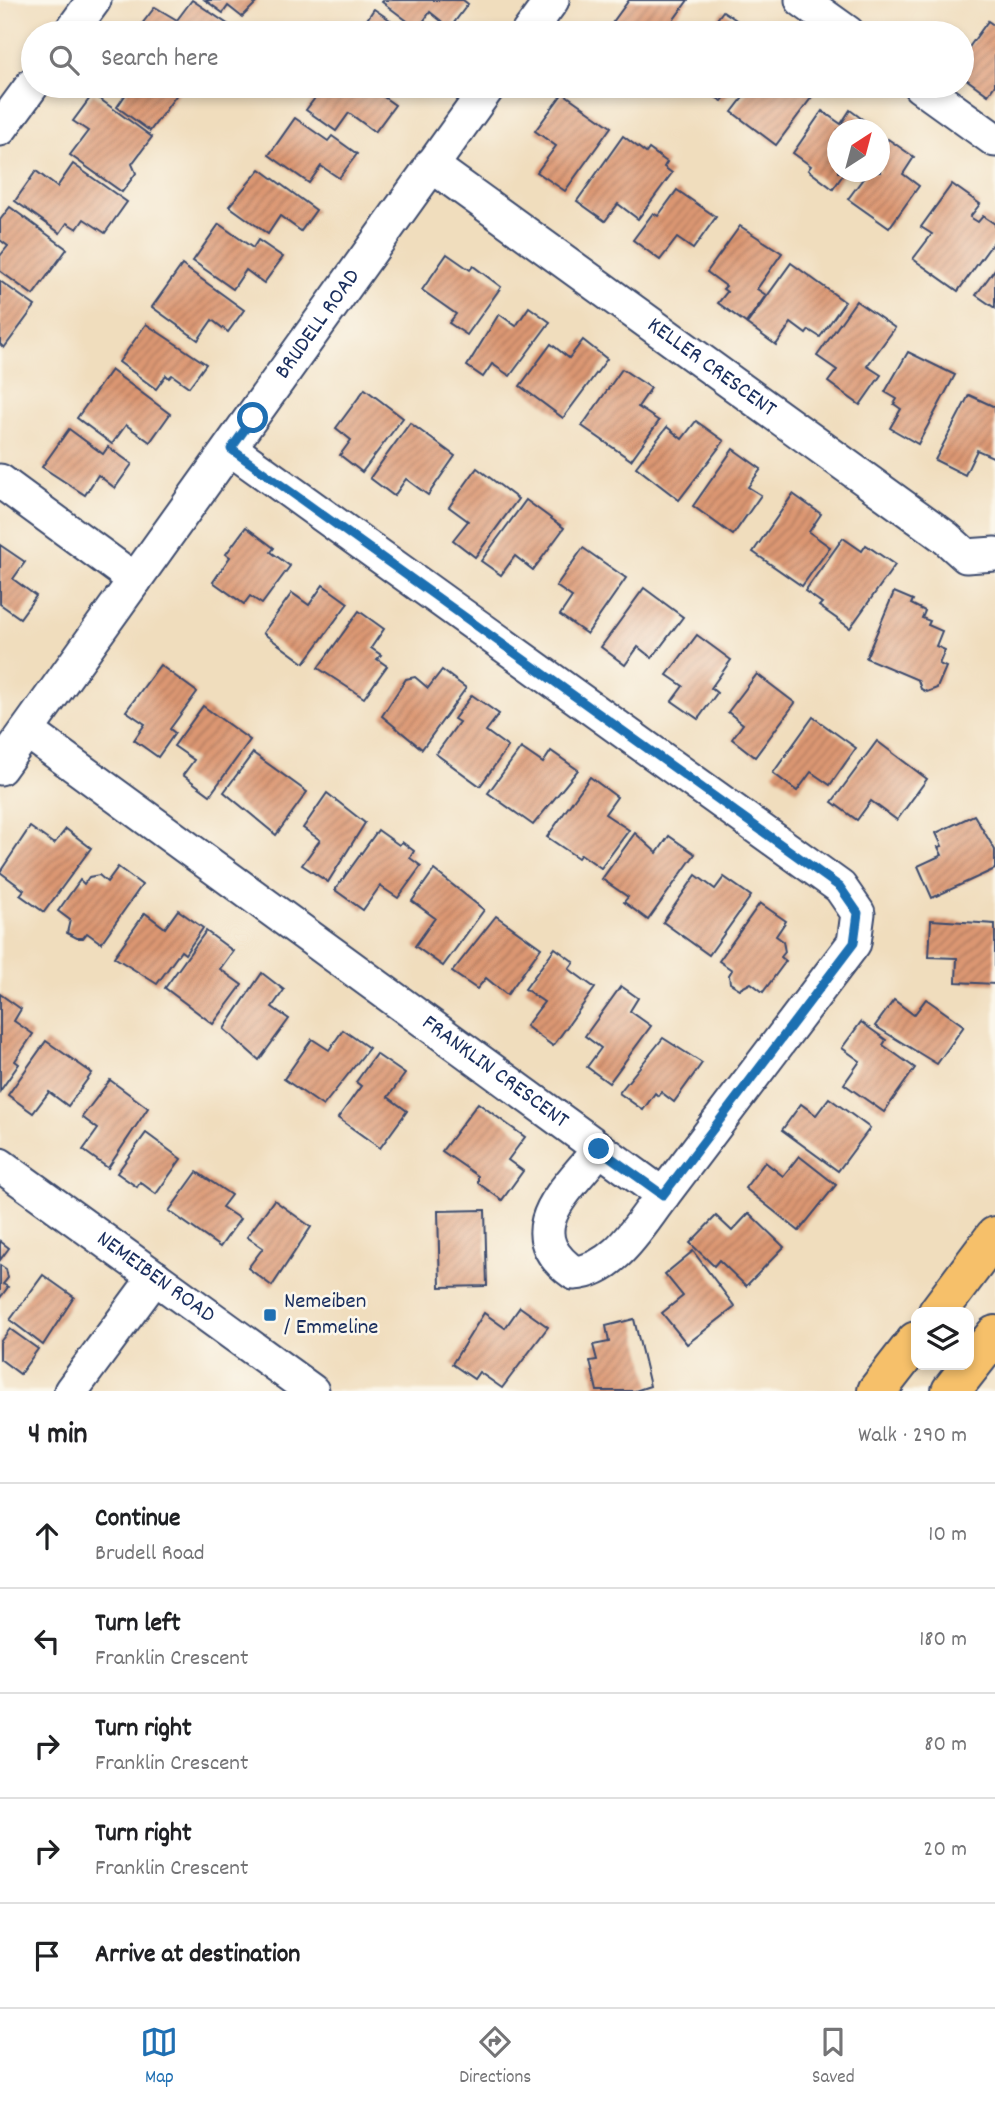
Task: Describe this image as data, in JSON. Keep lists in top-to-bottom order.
{
  "streets": {
    "street": [
      "BRUDELL ROAD",
      "KELLER CRESCENT",
      "FRANKLIN CRESCENT",
      "NEMEIBEN ROAD"
    ]
  },
  "crossings": [
    ["BRUDELL ROAD", "KELLER CRESCENT"],
    ["BRUDELL ROAD", "FRANKLIN CRESCENT"]
  ],
  "places": {
    "transit": ["Nemeiben / Emmeline"]
  },
  "north": "top right",
  "page": {
    "search": "Search here",
    "heading": ["4 min", "Walk · 290 m"],
    "list": [
      ["Continue", "Brudell Road", "10 m"],
      ["Turn left", "Franklin Crescent", "180 m"],
      ["Turn right", "Franklin Crescent", "80 m"],
      ["Turn right", "Franklin Crescent", "20 m"],
      "Arrive at destination"
    ],
    "nav": ["Map", "Directions", "Saved"]
  }
}
